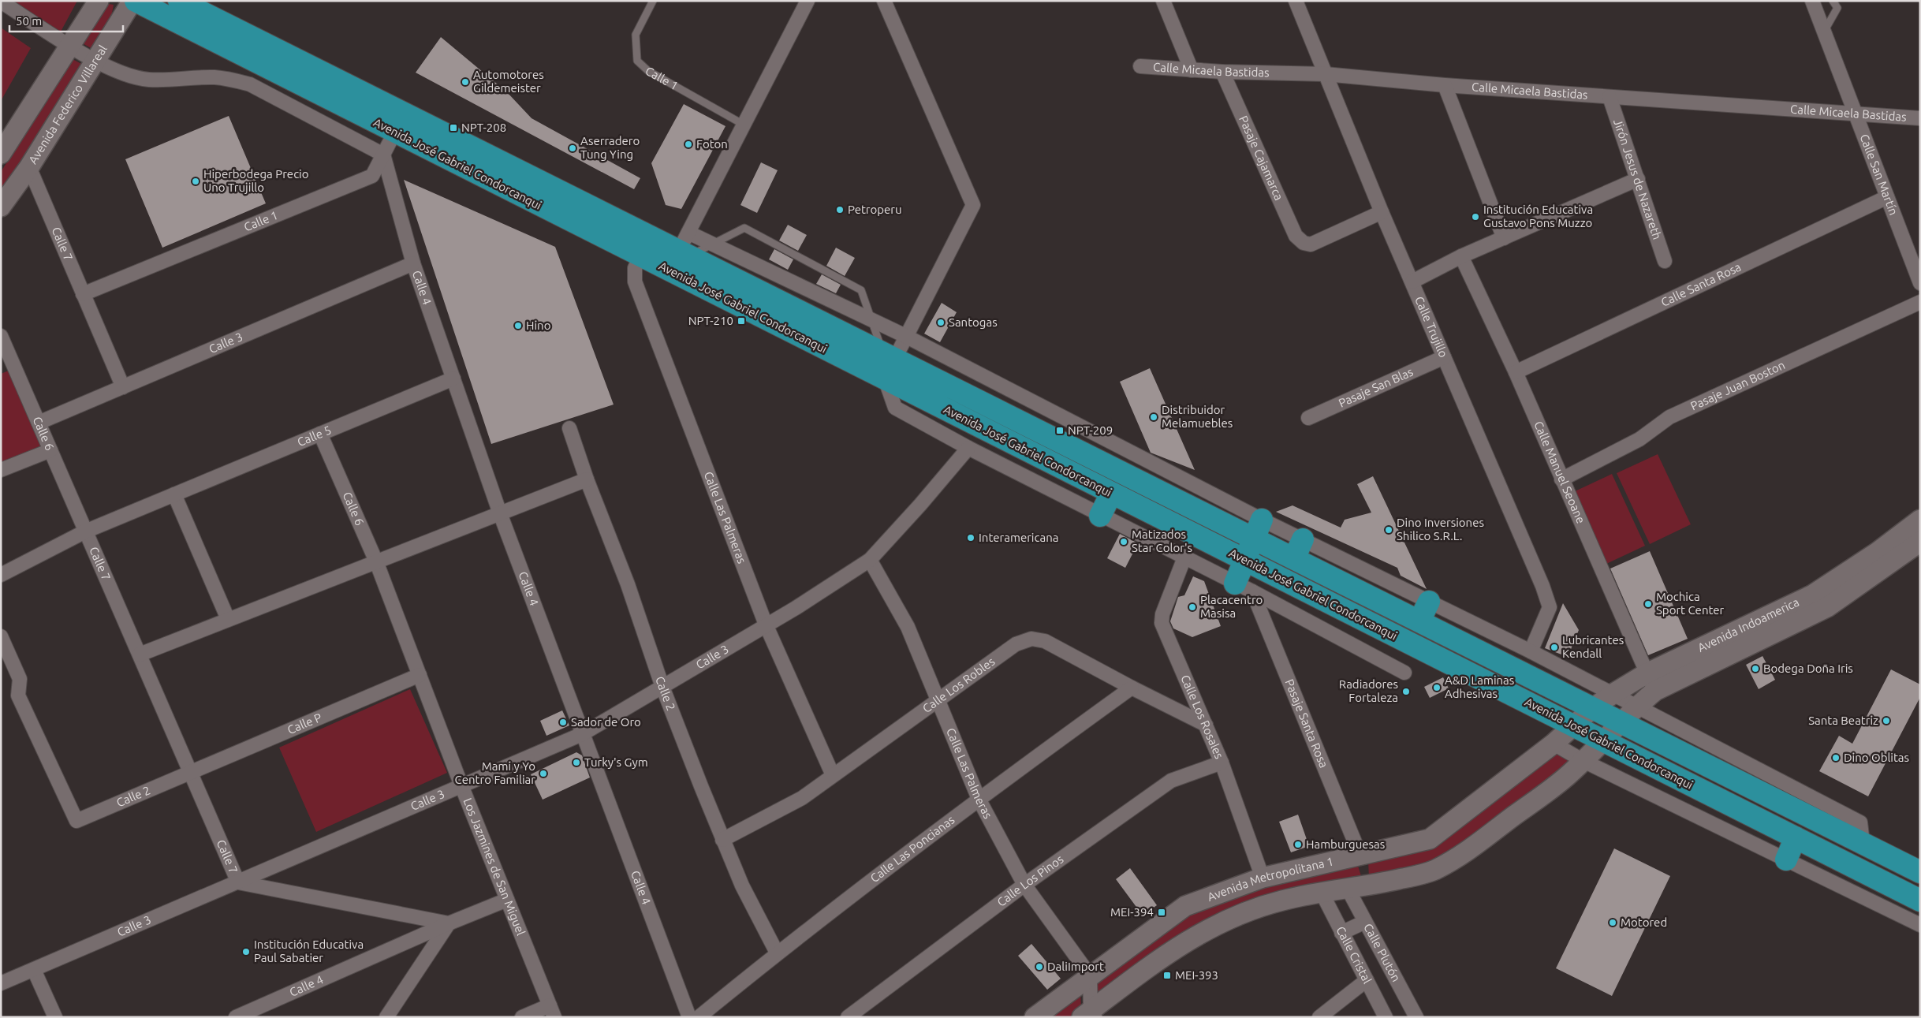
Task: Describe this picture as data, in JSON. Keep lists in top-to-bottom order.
{
  "streets": {
    "highway": ["Avenida José Gabriel Condorcanqui"],
    "main road": ["Avenida Federico Villareal", "Avenida Indoamerica", "Avenida Metropolitana 1"],
    "street": [
      "Calle Micaela Bastidas",
      "Calle 1",
      "Pasaje Cajamarca",
      "Calle San Martín",
      "Jirón Jesus de Nazareth",
      "Calle 7",
      "Calle Santa Rosa",
      "Calle 4",
      "Calle Trujillo",
      "Calle 3",
      "Pasaje Juan Boston",
      "Pasaje San Blas",
      "Calle 6",
      "Calle 5",
      "Calle Manuel Seoane",
      "Calle Las Palmeras",
      "Calle Los Robles",
      "Calle 2",
      "Calle Los Rosales",
      "Calle P",
      "Pasaje Santa Rosa",
      "Calle Las Poncianas",
      "Los Jazmines de San Miguel",
      "Calle Los Pinos",
      "Calle Plutón",
      "Calle Cristal"
    ]
  },
  "crossings": [
    ["Calle Micaela Bastidas", "Pasaje Cajamarca"],
    ["Calle Micaela Bastidas", "Calle San Martín"],
    ["Calle Micaela Bastidas", "Jirón Jesus de Nazareth"],
    ["Calle Micaela Bastidas", "Calle Trujillo"],
    ["Calle 1", "Avenida José Gabriel Condorcanqui"],
    ["Calle 1", "Calle 7"],
    ["Calle 1", "Calle 4"],
    ["Avenida Federico Villareal", "Calle 7"],
    ["Pasaje Cajamarca", "Calle Trujillo"],
    ["Avenida José Gabriel Condorcanqui", "Calle Las Palmeras"],
    ["Avenida José Gabriel Condorcanqui", "Avenida Indoamerica"],
    ["Avenida José Gabriel Condorcanqui", "Avenida Metropolitana 1"],
    ["Calle San Martín", "Calle Santa Rosa"],
    ["Calle 7", "Calle 4"],
    ["Calle 7", "Calle 3"],
    ["Calle 7", "Calle 6"],
    ["Calle 7", "Calle 5"],
    ["Calle 7", "Calle 2"],
    ["Calle 7", "Calle P"],
    ["Calle Santa Rosa", "Calle Manuel Seoane"],
    ["Calle 4", "Calle 3"],
    ["Calle 4", "Calle 5"],
    ["Calle 4", "Los Jazmines de San Miguel"],
    ["Calle Trujillo", "Pasaje San Blas"],
    ["Calle 3", "Calle 6"],
    ["Calle 3", "Calle Las Palmeras"],
    ["Calle 3", "Calle 2"],
    ["Calle 3", "Los Jazmines de San Miguel"],
    ["Pasaje Juan Boston", "Calle Manuel Seoane"],
    ["Calle 6", "Calle 5"],
    ["Calle 6", "Los Jazmines de San Miguel"],
    ["Calle Manuel Seoane", "Avenida Indoamerica"],
    ["Calle Las Palmeras", "Calle Los Robles"],
    ["Calle Las Palmeras", "Calle Las Poncianas"],
    ["Calle Las Palmeras", "Avenida Metropolitana 1"],
    ["Calle Las Palmeras", "Calle Los Pinos"],
    ["Avenida Indoamerica", "Avenida Metropolitana 1"],
    ["Calle Los Robles", "Calle 2"],
    ["Calle Los Robles", "Calle Los Rosales"],
    ["Calle Los Robles", "Calle Las Poncianas"],
    ["Calle 2", "Calle P"],
    ["Calle 2", "Calle Las Poncianas"],
    ["Calle Los Rosales", "Avenida Metropolitana 1"],
    ["Calle Los Rosales", "Calle Los Pinos"],
    ["Calle P", "Los Jazmines de San Miguel"],
    ["Pasaje Santa Rosa", "Avenida Metropolitana 1"],
    ["Avenida Metropolitana 1", "Calle Plutón"],
    ["Avenida Metropolitana 1", "Calle Cristal"]
  ],
  "places": {
    "other": [
      "Automotores Gildemeister",
      "Foton",
      "Aserradero Tung Ying",
      "Hiperbodega Precio Uno Trujillo",
      "Petroperu",
      "Institución Educativa Gustavo Pons Muzzo",
      "Santogas",
      "Hino",
      "Distribuidor Melamuebles",
      "Dino Inversiones Shilico S.R.L.",
      "Interamericana",
      "Matizados Star Color's",
      "Mochica Sport Center",
      "Placacentro Masisa",
      "Lubricantes Kendall",
      "Bodega Doña Iris",
      "A&D Laminas Adhesivas",
      "Radiadores Fortaleza",
      "Santa Beatriz",
      "Sador de Oro",
      "Dino Oblitas",
      "Turky's Gym",
      "Mami y Yo Centro Familiar",
      "Hamburguesas",
      "Motored",
      "Institución Educativa Paul Sabatier",
      "DaliImport"
    ],
    "transit": [
      "NPT-208",
      "NPT-210",
      "NPT-209",
      "MEI-394",
      "MEI-393"
    ]
  },
  "scale_bar": "50 m"
}
